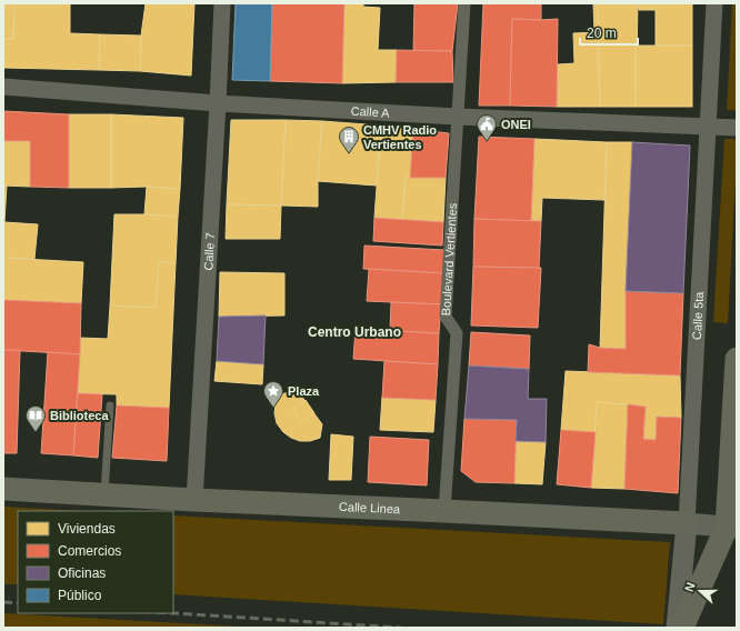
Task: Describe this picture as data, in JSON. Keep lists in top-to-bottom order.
{
  "streets": {
    "main road": ["Calle Linea"],
    "street": [
      "Calle A",
      "Calle 7",
      "Boulevard Vertientes",
      "Calle 5ta"
    ]
  },
  "crossings": [
    ["Calle A", "Calle 7"],
    ["Calle A", "Boulevard Vertientes"],
    ["Calle A", "Calle 5ta"],
    ["Calle 7", "Calle Linea"],
    ["Boulevard Vertientes", "Calle Linea"],
    ["Calle 5ta", "Calle Linea"]
  ],
  "districts": ["Centro Urbano"],
  "places": {
    "public building": ["ONEI"],
    "building": ["CMHV Radio Vertientes"],
    "place": ["Plaza"],
    "library": ["Biblioteca"]
  },
  "legend": [
    "Viviendas",
    "Comercios",
    "Oficinas",
    "Público"
  ],
  "scale_bar": "20 m",
  "north": "left"
}
